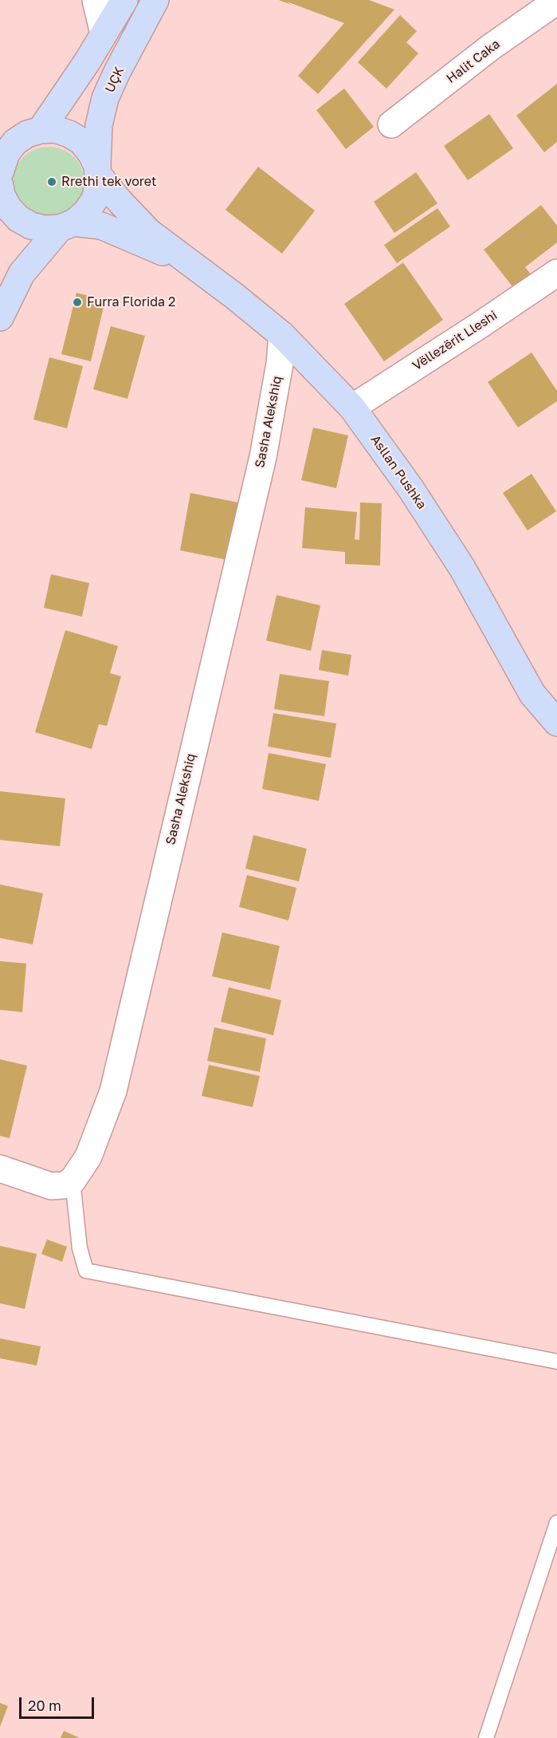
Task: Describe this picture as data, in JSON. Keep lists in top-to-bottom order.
{
  "streets": {
    "main road": ["UÇK", "Asllan Pushka"],
    "street": ["Halit Caka", "Vëllezërit Lleshi", "Sasha Alekshiq"]
  },
  "crossings": [
    ["UÇK", "Asllan Pushka"],
    ["Vëllezërit Lleshi", "Asllan Pushka"],
    ["Sasha Alekshiq", "Asllan Pushka"]
  ],
  "places": ["Rrethi tek voret", "Furra Florida 2"],
  "scale_bar": "20 m"
}
